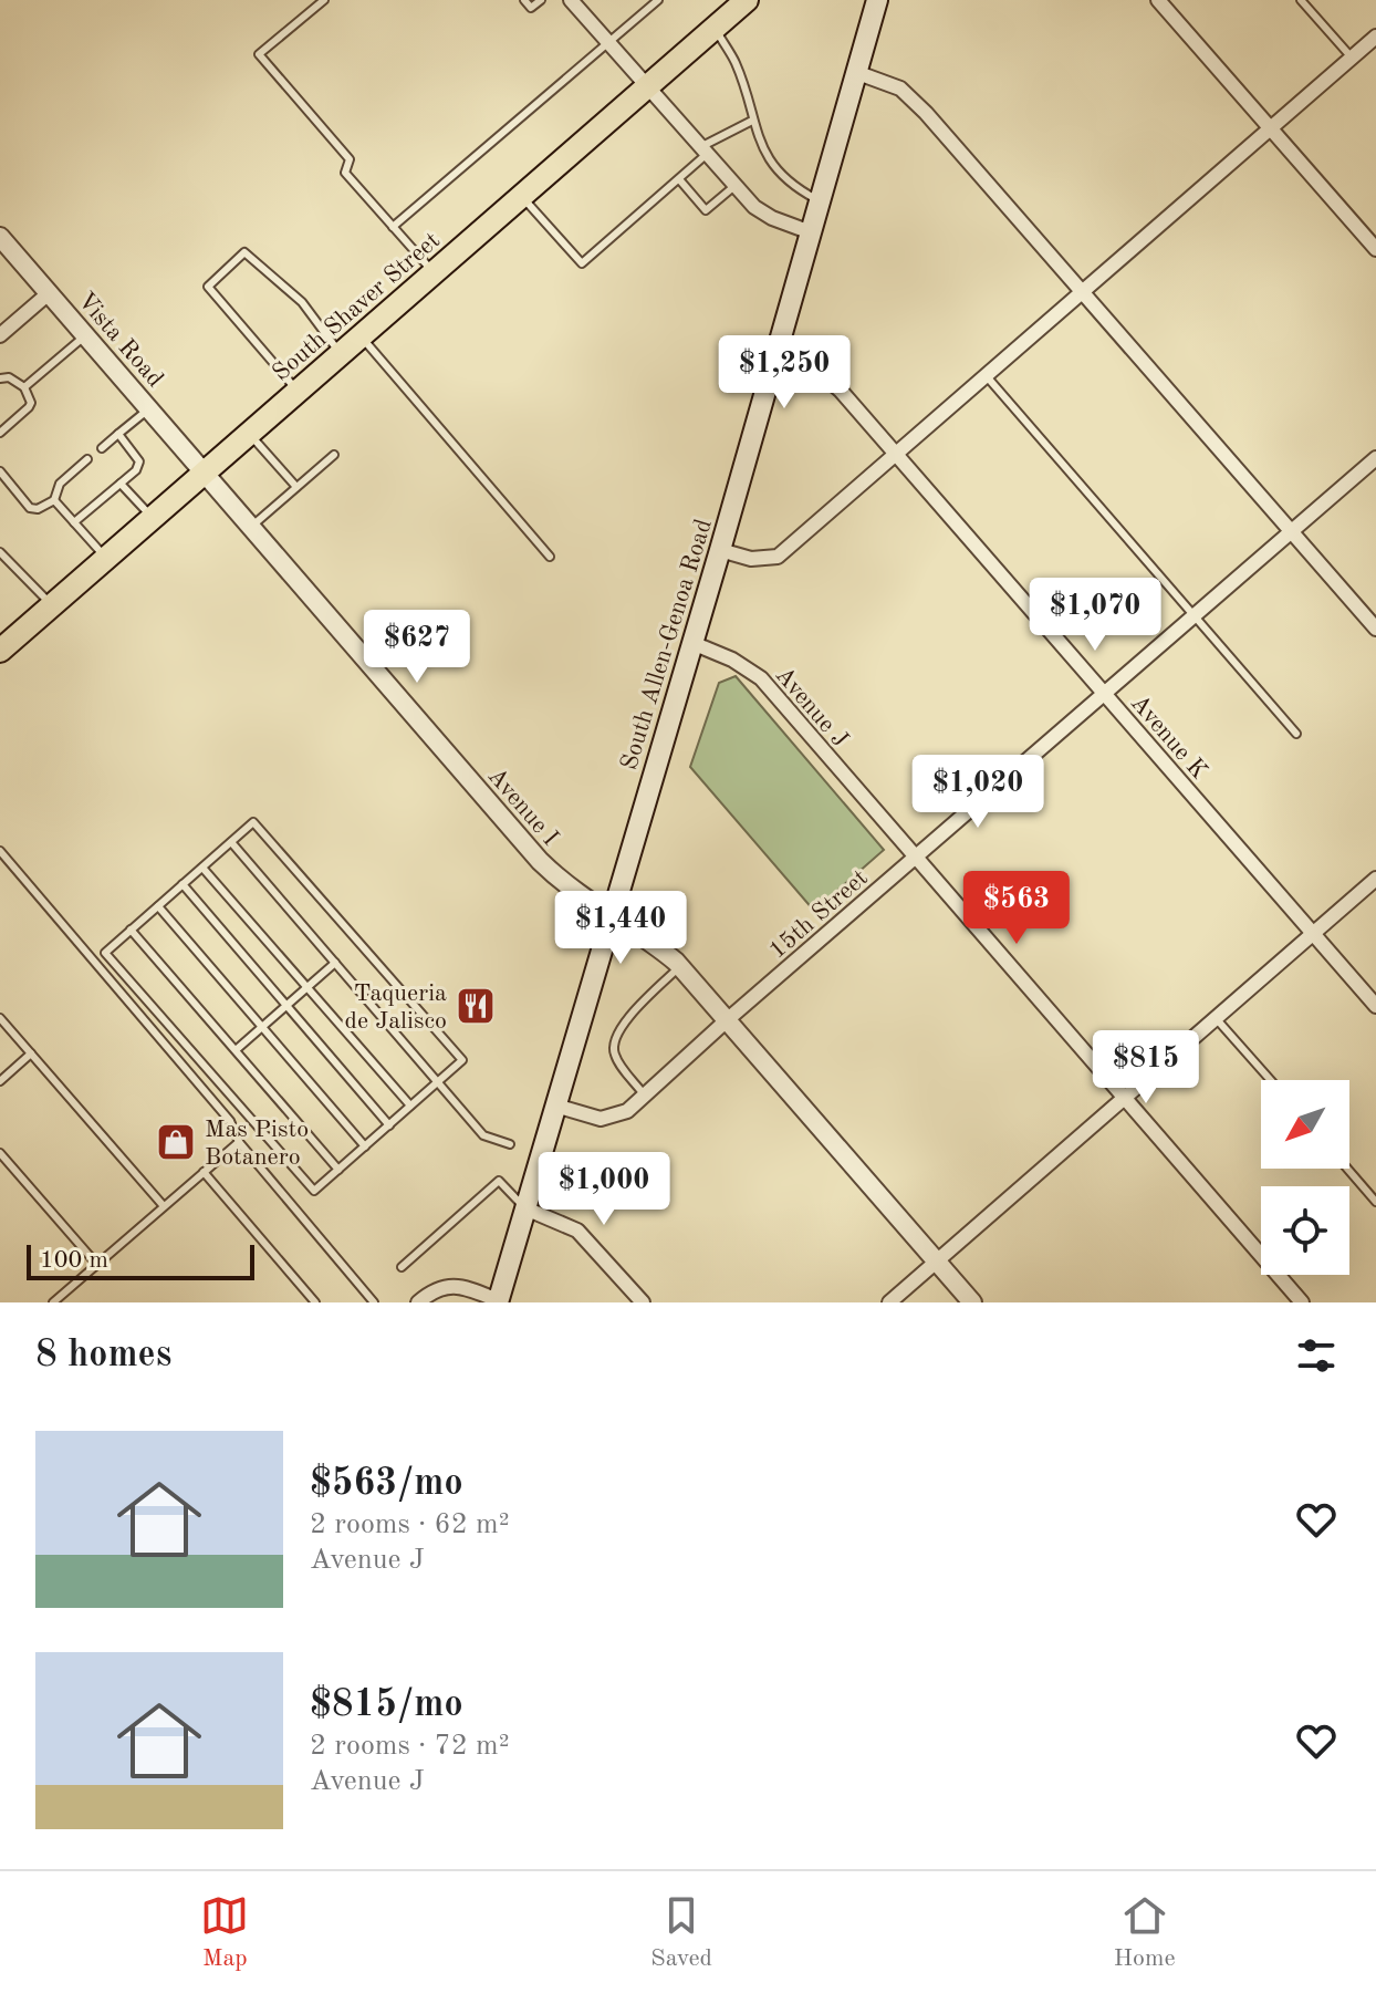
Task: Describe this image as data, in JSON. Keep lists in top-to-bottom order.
{
  "streets": {
    "main road": ["South Shaver Street", "South Allen-Genoa Road"],
    "street": [
      "Vista Road",
      "Avenue J",
      "Avenue K",
      "Avenue I",
      "15th Street"
    ]
  },
  "crossings": [
    ["South Shaver Street", "Vista Road"],
    ["South Shaver Street", "Avenue I"],
    ["Vista Road", "Avenue I"],
    ["South Allen-Genoa Road", "Avenue J"],
    ["South Allen-Genoa Road", "Avenue K"],
    ["South Allen-Genoa Road", "Avenue I"],
    ["South Allen-Genoa Road", "15th Street"],
    ["Avenue J", "15th Street"],
    ["Avenue K", "15th Street"],
    ["Avenue I", "15th Street"]
  ],
  "places": {
    "restaurant": ["Taqueria de Jalisco"],
    "shop": ["Mas Pisto Botanero"]
  },
  "scale_bar": "100 m",
  "north": "bottom left",
  "page": {
    "price": [
      "$1,250",
      "$1,070",
      "$627",
      "$1,020",
      "$563",
      "$1,440",
      "$815",
      "$1,000"
    ],
    "scale": "100 m",
    "heading": "8 homes",
    "list": [
      {
        "name": "$563/mo",
        "note": "2 rooms · 62 m² · Avenue J"
      },
      {
        "name": "$815/mo",
        "note": "2 rooms · 72 m² · Avenue J"
      }
    ],
    "tabs": ["Map", "Saved", "Home"]
  }
}
